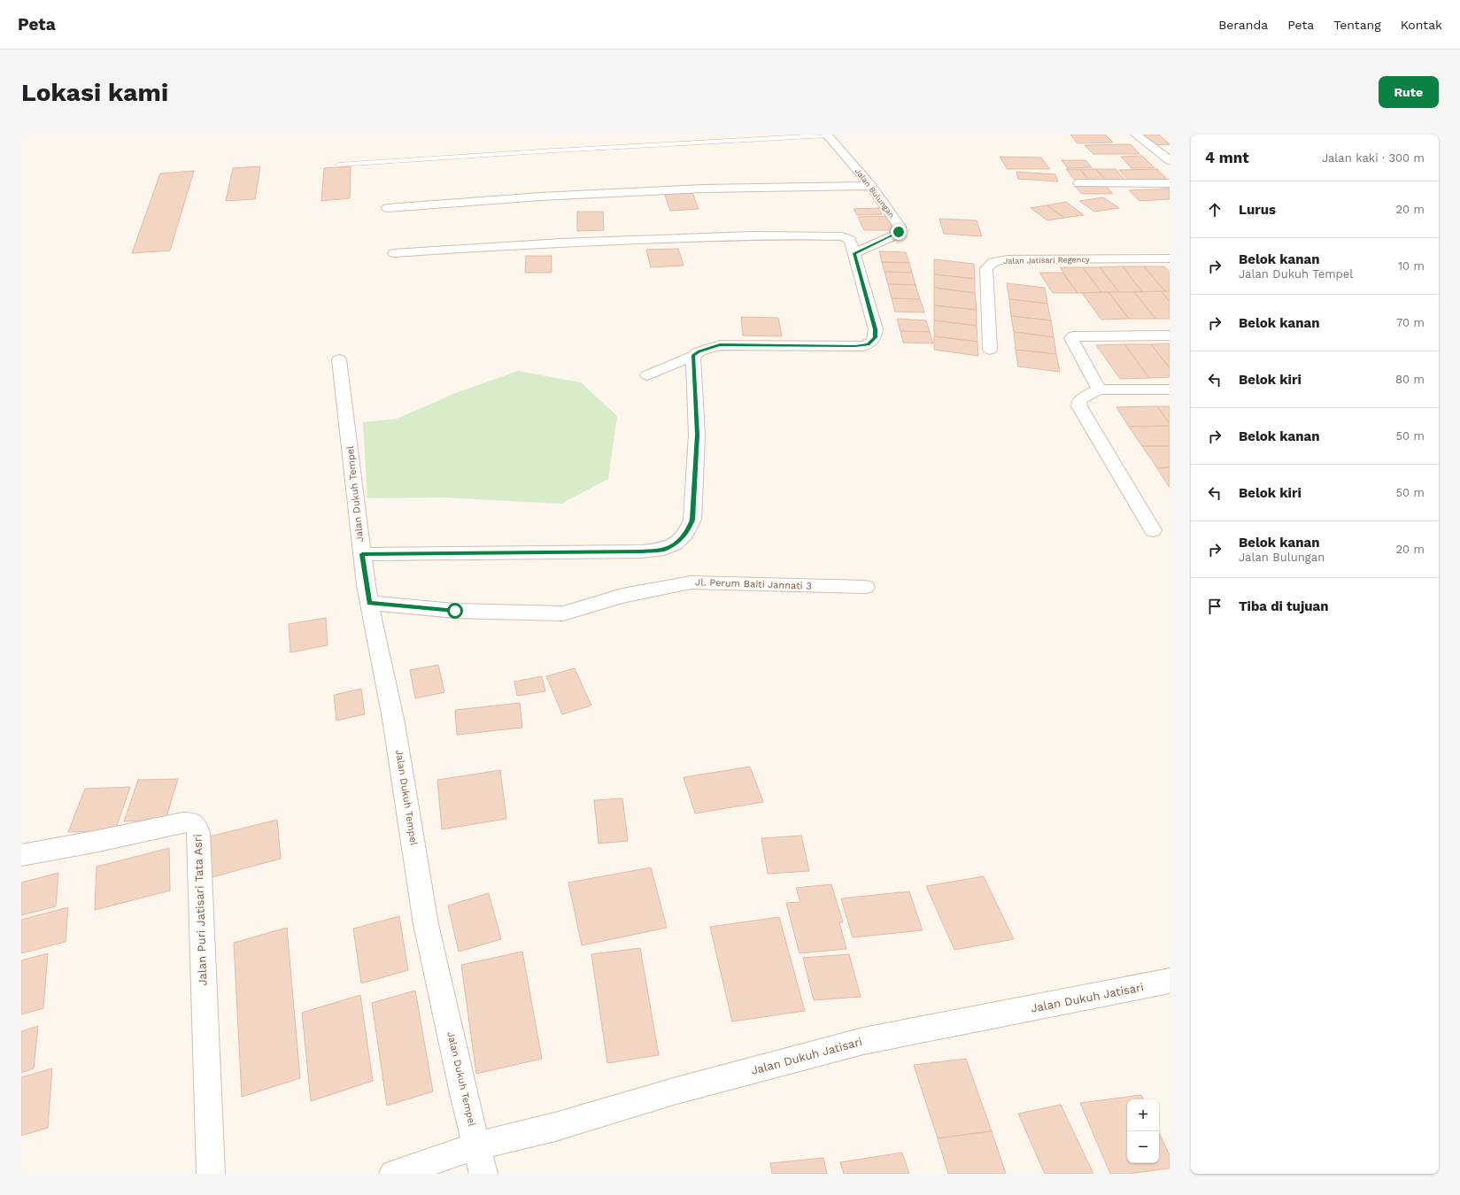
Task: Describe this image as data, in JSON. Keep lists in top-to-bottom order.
{
  "streets": {
    "street": [
      "Jalan Bulungan",
      "Jalan Jatisari Regency",
      "Jalan Dukuh Tempel",
      "Jl. Perum Baiti Jannati 3",
      "Jalan Puri Jatisari Tata Asri",
      "Jalan Dukuh Jatisari"
    ]
  },
  "crossings": [
    ["Jalan Dukuh Tempel", "Jl. Perum Baiti Jannati 3"],
    ["Jalan Dukuh Tempel", "Jalan Dukuh Jatisari"]
  ],
  "page": {
    "header": "Peta",
    "nav": [
      "Beranda",
      "Peta",
      "Tentang",
      "Kontak"
    ],
    "buttons": "Rute",
    "title": "Lokasi kami",
    "heading": ["4 mnt", "Jalan kaki · 300 m"],
    "list": [
      ["Lurus", "20 m"],
      ["Belok kanan", "Jalan Dukuh Tempel", "10 m"],
      ["Belok kanan", "70 m"],
      ["Belok kiri", "80 m"],
      ["Belok kanan", "50 m"],
      ["Belok kiri", "50 m"],
      ["Belok kanan", "Jalan Bulungan", "20 m"],
      "Tiba di tujuan"
    ],
    "map_buttons": ["+", "−"]
  }
}
